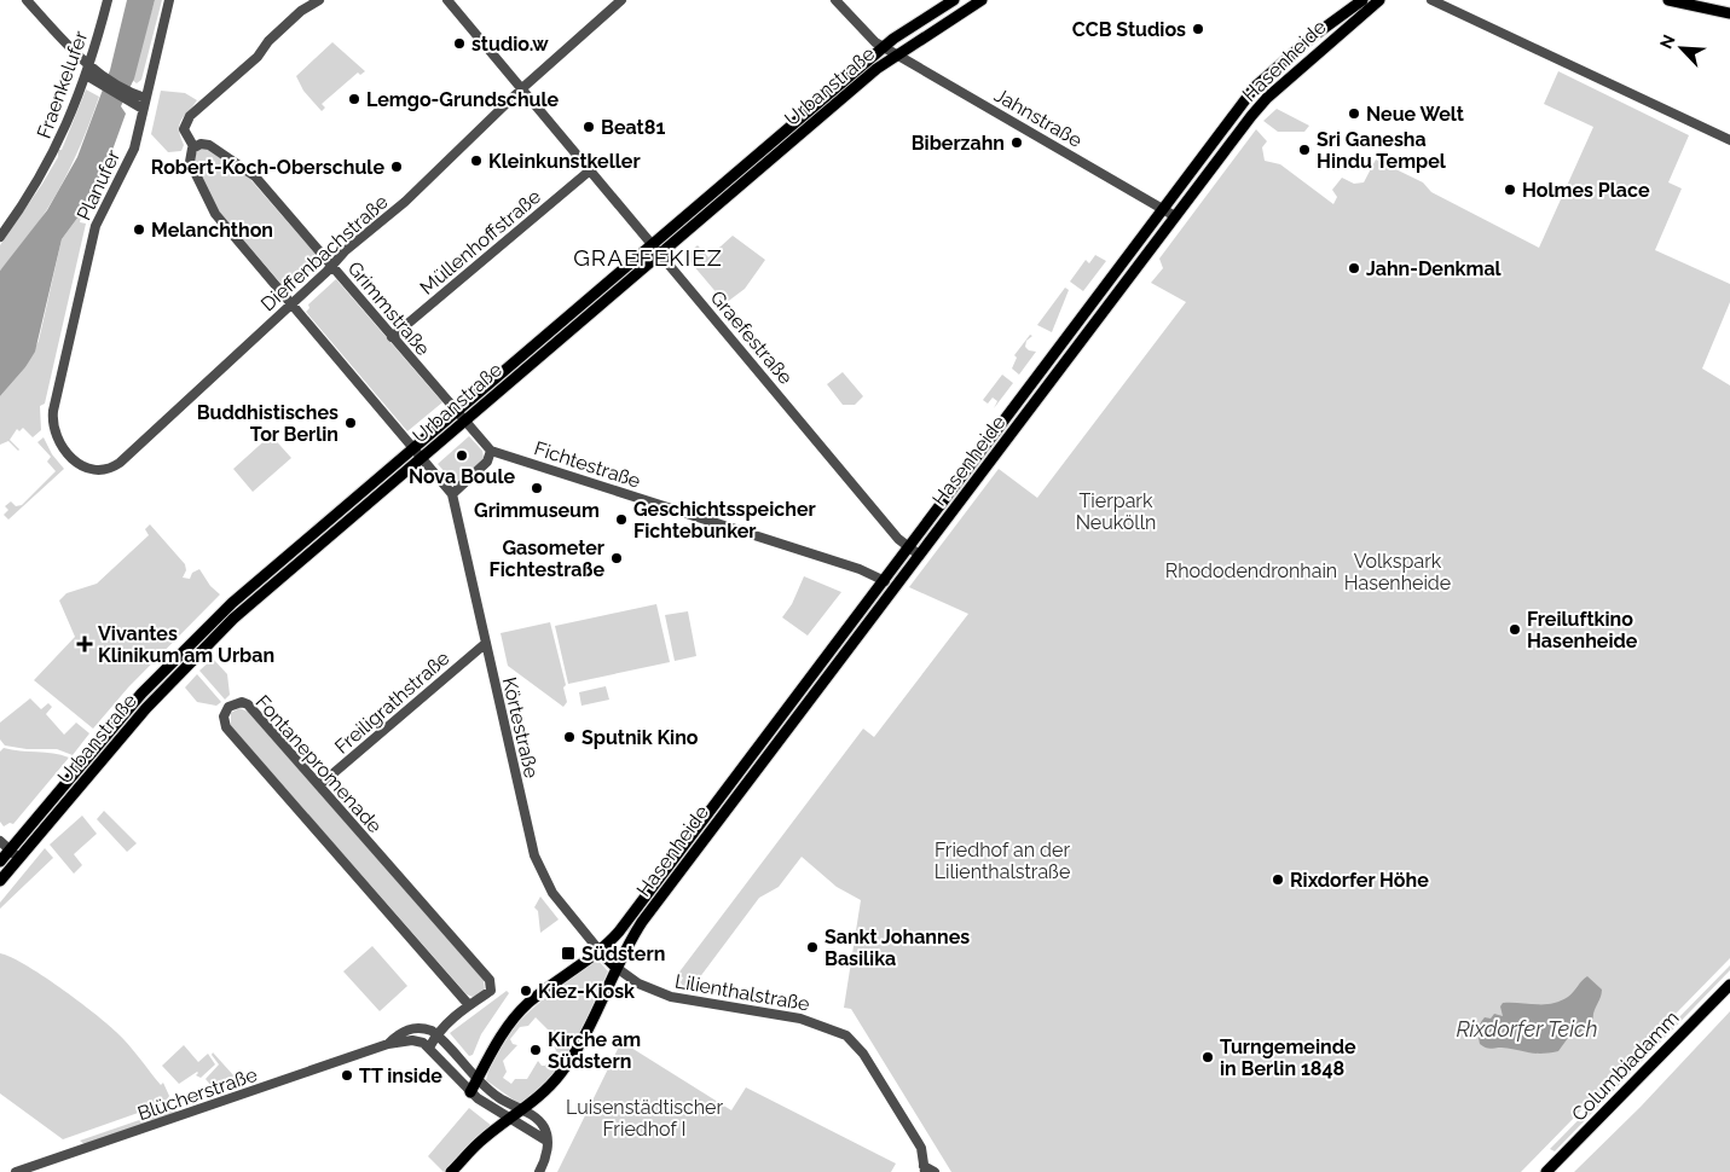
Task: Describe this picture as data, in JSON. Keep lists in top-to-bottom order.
{
  "streets": {
    "main road": ["Hasenheide", "Urbanstraße", "Columbiadamm"],
    "street": [
      "Fraenkelufer",
      "Jahnstraße",
      "Planufer",
      "Müllenhoffstraße",
      "Dieffenbachstraße",
      "Grimmstraße",
      "Graefestraße",
      "Fichtestraße",
      "Freiligrathstraße",
      "Körtestraße",
      "Fontanepromenade",
      "Lilienthalstraße",
      "Blücherstraße"
    ]
  },
  "crossings": [
    ["Hasenheide", "Jahnstraße"],
    ["Hasenheide", "Graefestraße"],
    ["Hasenheide", "Fichtestraße"],
    ["Hasenheide", "Körtestraße"],
    ["Hasenheide", "Lilienthalstraße"],
    ["Urbanstraße", "Jahnstraße"],
    ["Urbanstraße", "Grimmstraße"],
    ["Urbanstraße", "Graefestraße"],
    ["Urbanstraße", "Körtestraße"],
    ["Planufer", "Dieffenbachstraße"],
    ["Müllenhoffstraße", "Grimmstraße"],
    ["Müllenhoffstraße", "Graefestraße"],
    ["Dieffenbachstraße", "Grimmstraße"],
    ["Dieffenbachstraße", "Graefestraße"],
    ["Freiligrathstraße", "Körtestraße"],
    ["Freiligrathstraße", "Fontanepromenade"]
  ],
  "districts": ["GRAEFEKIEZ"],
  "water": ["Rixdorfer Teich"],
  "parks": [
    "Tierpark Neukölln",
    "Volkspark Hasenheide",
    "Rhododendronhain",
    "Friedhof an der Lilienthalstraße",
    "Luisenstädtischer Friedhof I"
  ],
  "places": {
    "other": [
      "CCB Studios",
      "studio.w",
      "Lemgo-Grundschule",
      "Neue Welt",
      "Beat81",
      "Biberzahn",
      "Sri Ganesha Hindu Tempel",
      "Kleinkunstkeller",
      "Robert-Koch-Oberschule",
      "Holmes Place",
      "Melanchthon",
      "Jahn-Denkmal",
      "Buddhistisches Tor Berlin",
      "Nova Boule",
      "Grimmuseum",
      "Geschichtsspeicher Fichtebunker",
      "Gasometer Fichtestraße",
      "Freiluftkino Hasenheide",
      "Sputnik Kino",
      "Rixdorfer Höhe",
      "Sankt Johannes Basilika",
      "Kiez-Kiosk",
      "Kirche am Südstern",
      "Turngemeinde in Berlin 1848",
      "TT inside"
    ],
    "health": ["Vivantes Klinikum am Urban"],
    "transit": ["Südstern"]
  },
  "north": "top left"
}
